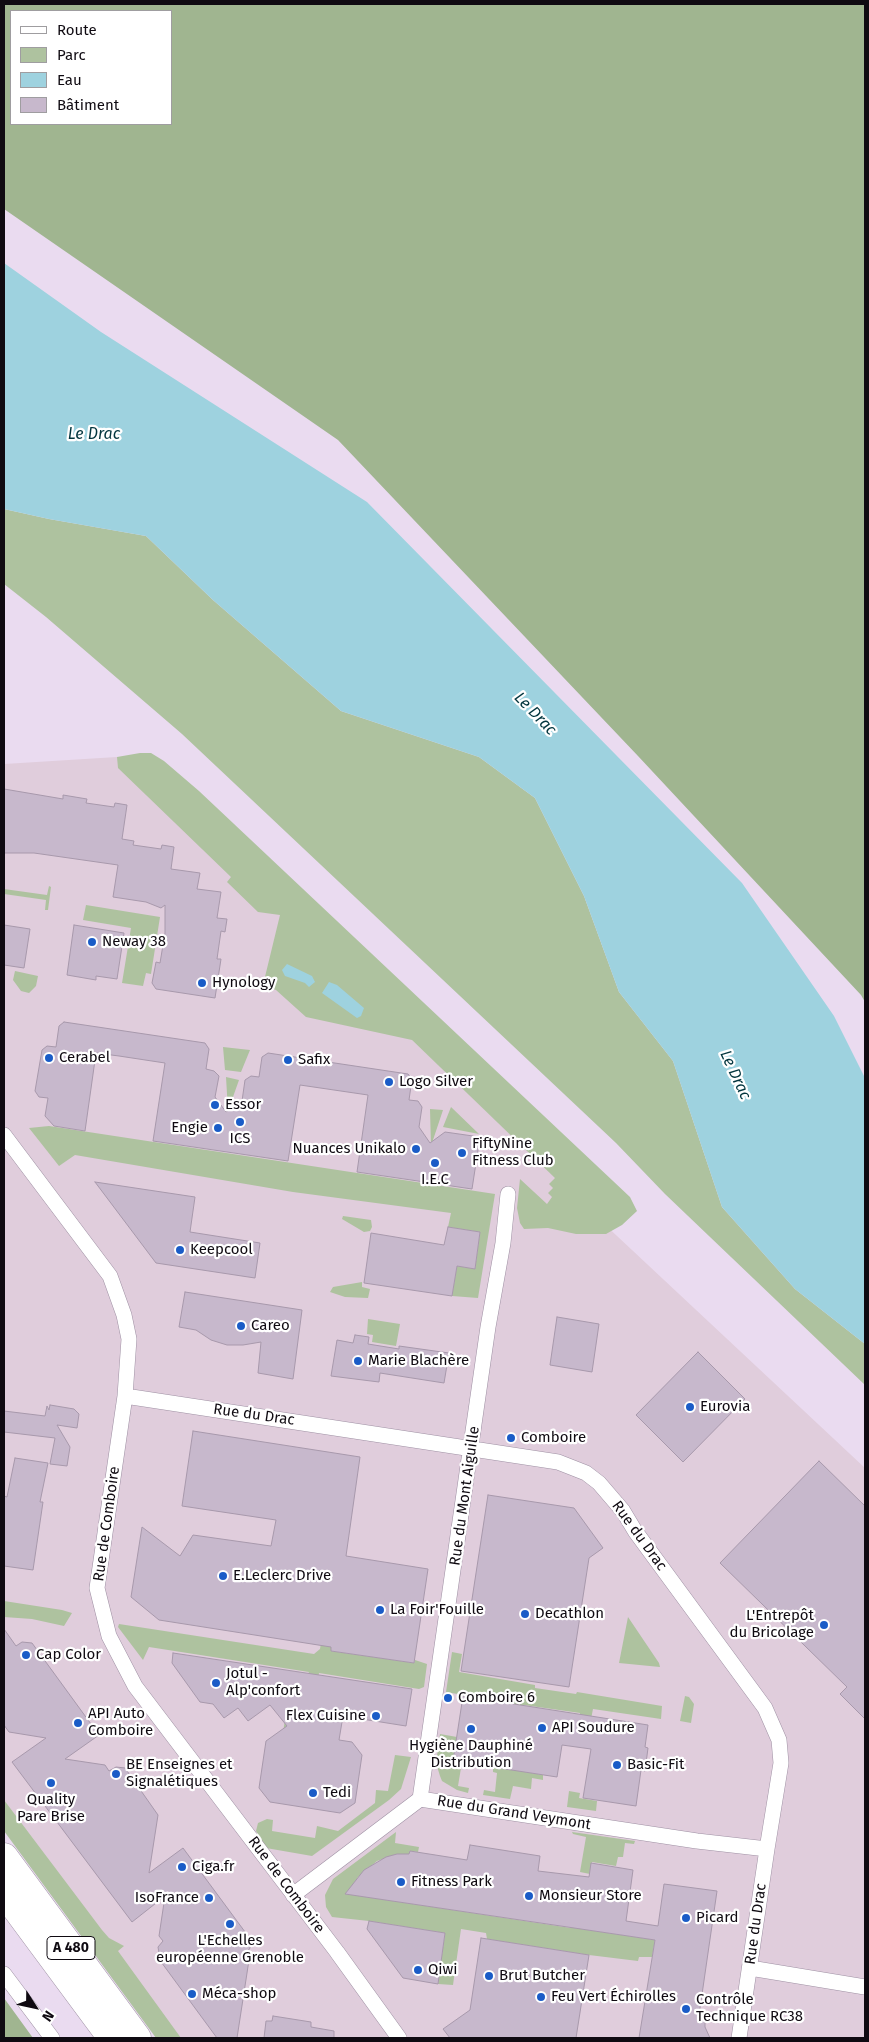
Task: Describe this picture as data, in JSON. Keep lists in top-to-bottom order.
{
  "streets": {
    "highway": ["A 480"],
    "street": [
      "Rue du Drac",
      "Rue du Mont Aiguille",
      "Rue de Comboire",
      "Rue du Grand Veymont"
    ]
  },
  "crossings": [
    ["Rue du Drac", "Rue du Mont Aiguille"],
    ["Rue du Drac", "Rue de Comboire"],
    ["Rue du Drac", "Rue du Grand Veymont"],
    ["Rue du Mont Aiguille", "Rue du Grand Veymont"],
    ["Rue de Comboire", "Rue du Grand Veymont"]
  ],
  "water": ["Le Drac"],
  "places": [
    "Neway 38",
    "Hynology",
    "Cerabel",
    "Safix",
    "Logo Silver",
    "Essor",
    "ICS",
    "Engie",
    "Nuances Unikalo",
    "FiftyNine Fitness Club",
    "I.E.C",
    "Keepcool",
    "Careo",
    "Marie Blachère",
    "Eurovia",
    "Comboire",
    "E.Leclerc Drive",
    "La Foir'Fouille",
    "Decathlon",
    "L'Entrepôt du Bricolage",
    "Cap Color",
    "Jotul - Alp'confort",
    "Comboire 6",
    "Flex Cuisine",
    "API Auto Comboire",
    "API Soudure",
    "Hygiène Dauphiné Distribution",
    "Basic-Fit",
    "BE Enseignes et Signalétiques",
    "Quality Pare Brise",
    "Tedi",
    "Ciga.fr",
    "Fitness Park",
    "Monsieur Store",
    "IsoFrance",
    "Picard",
    "L'Echelles européenne Grenoble",
    "Qiwi",
    "Brut Butcher",
    "Méca-shop",
    "Feu Vert Échirolles",
    "Contrôle Technique RC38"
  ],
  "legend": [
    "Route",
    "Parc",
    "Eau",
    "Bâtiment"
  ],
  "north": "bottom right"
}
